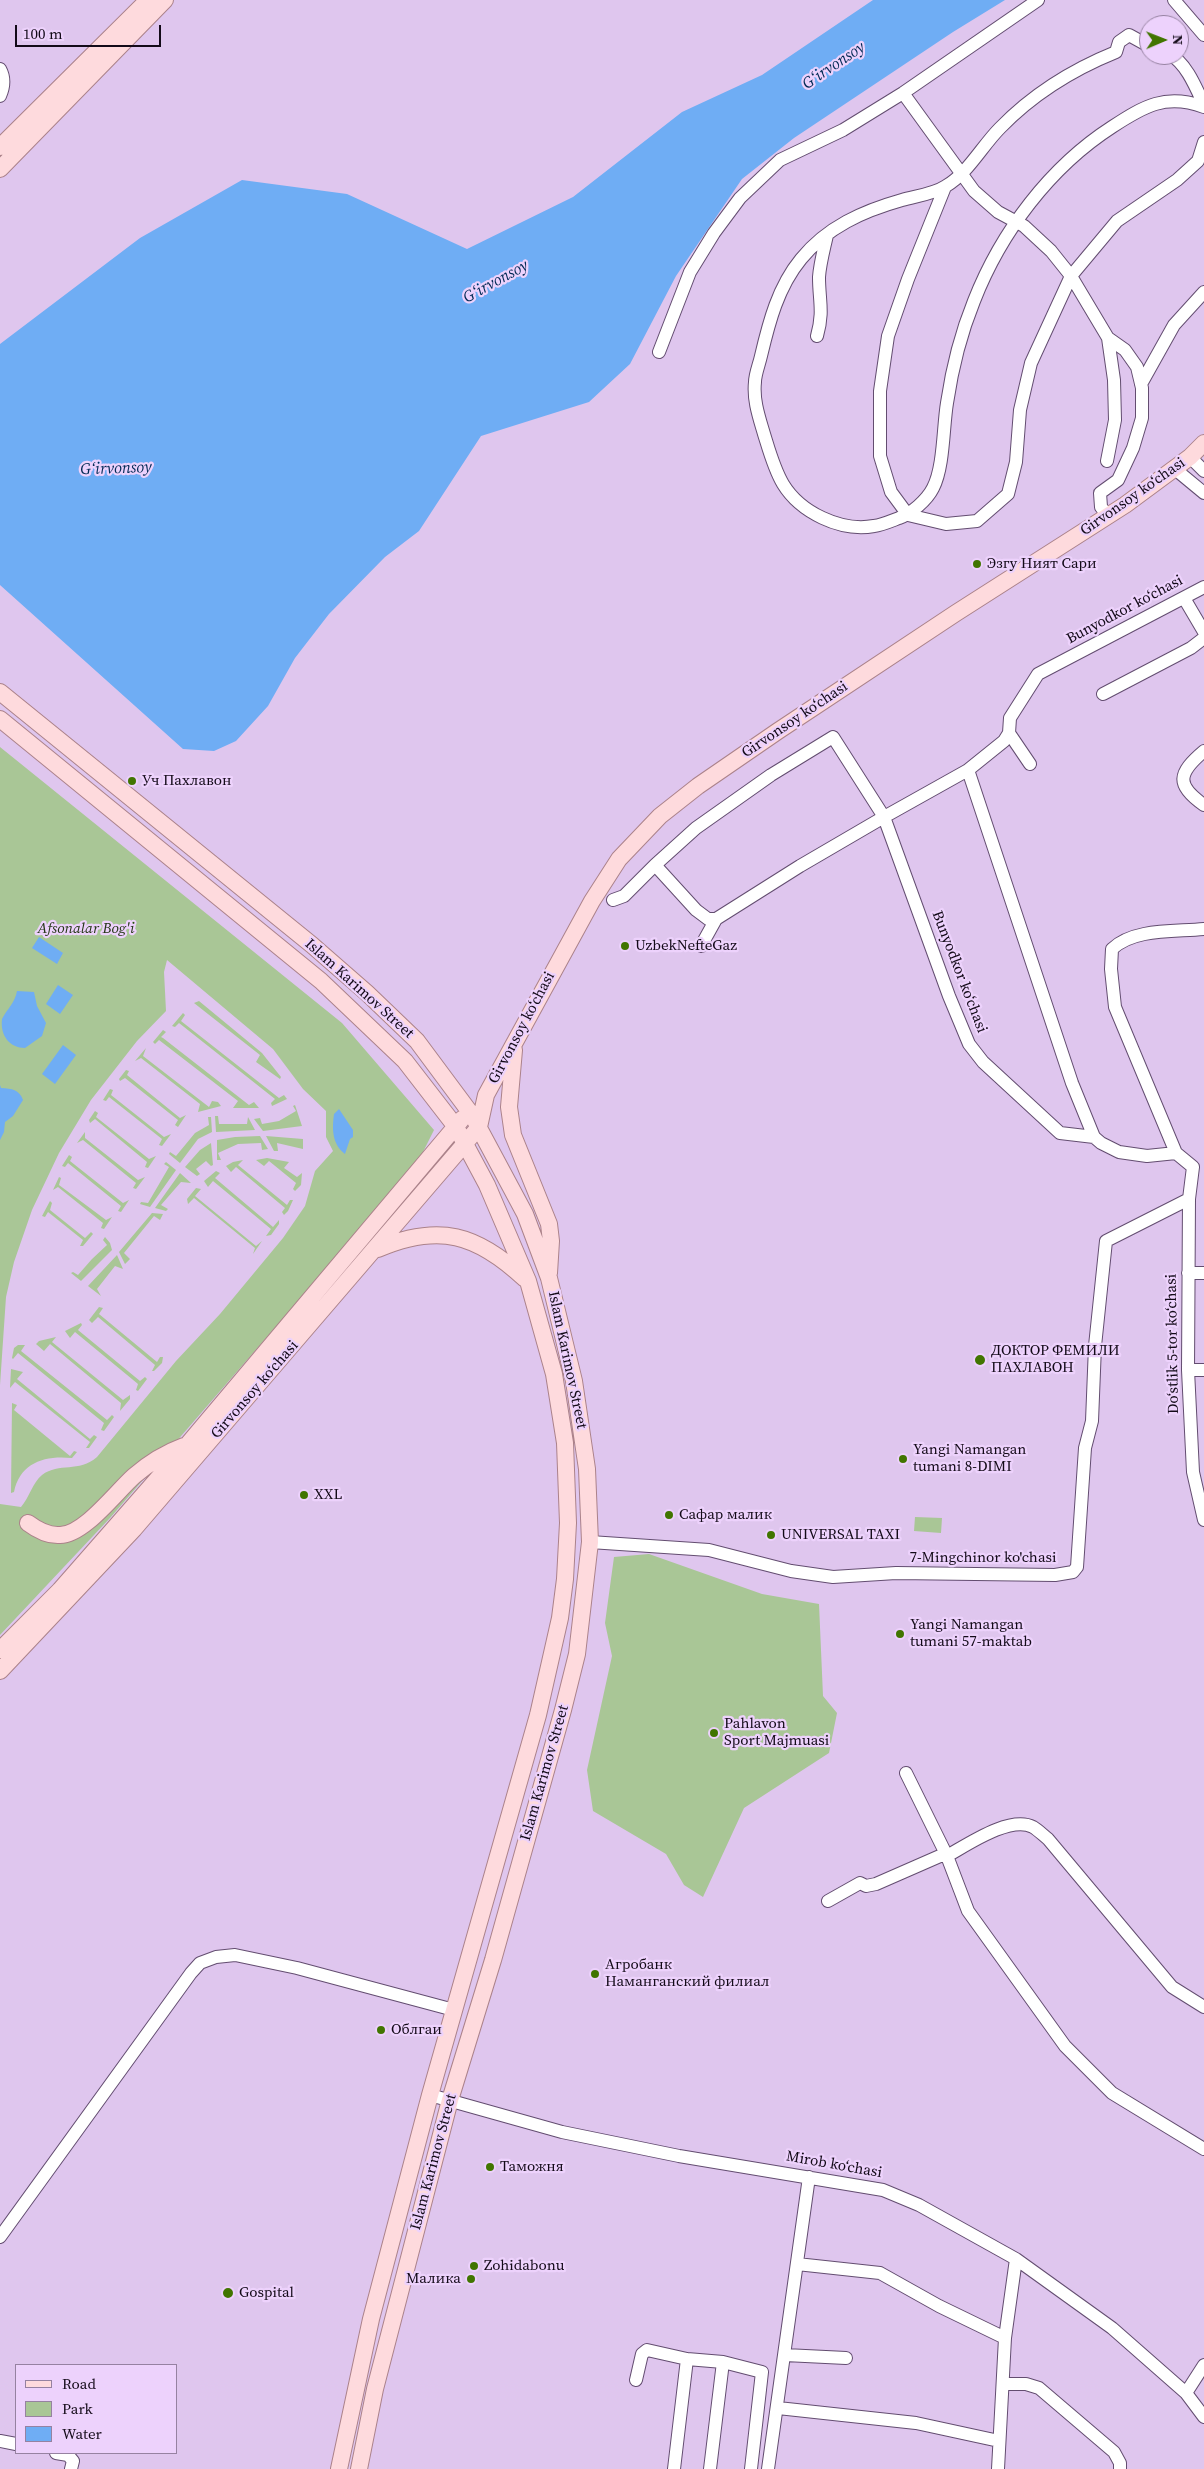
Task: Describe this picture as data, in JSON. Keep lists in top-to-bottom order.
{
  "streets": {
    "main road": ["Girvonsoy koʻchasi", "Islam Karimov Street"],
    "street": [
      "Bunyodkor koʻchasi",
      "Doʻstlik 5-tor koʻchasi",
      "7-Mingchinor ko'chasi",
      "Mirob koʻchasi"
    ]
  },
  "crossings": [
    ["Girvonsoy koʻchasi", "Islam Karimov Street"],
    ["Islam Karimov Street", "7-Mingchinor ko'chasi"],
    ["Islam Karimov Street", "Mirob koʻchasi"],
    ["Doʻstlik 5-tor koʻchasi", "7-Mingchinor ko'chasi"]
  ],
  "water": ["G‘irvonsoy"],
  "parks": ["Afsonalar Bog'i"],
  "places": [
    "Эзгу Ният Сари",
    "Уч Пахлавон",
    "UzbekNefteGaz",
    "ДОКТОР ФЕМИЛИ ПАХЛАВОН",
    "Yangi Namangan tumani 8-DIMI",
    "XXL",
    "Сафар малик",
    "UNIVERSAL TAXI",
    "Yangi Namangan tumani 57-maktab",
    "Pahlavon Sport Majmuasi",
    "Агробанк Наманганский филиал",
    "Облгаи",
    "Таможня",
    "Zohidabonu",
    "Малика",
    "Gospital"
  ],
  "legend": ["Road", "Park", "Water"],
  "scale_bar": "100 m",
  "north": "right"
}
